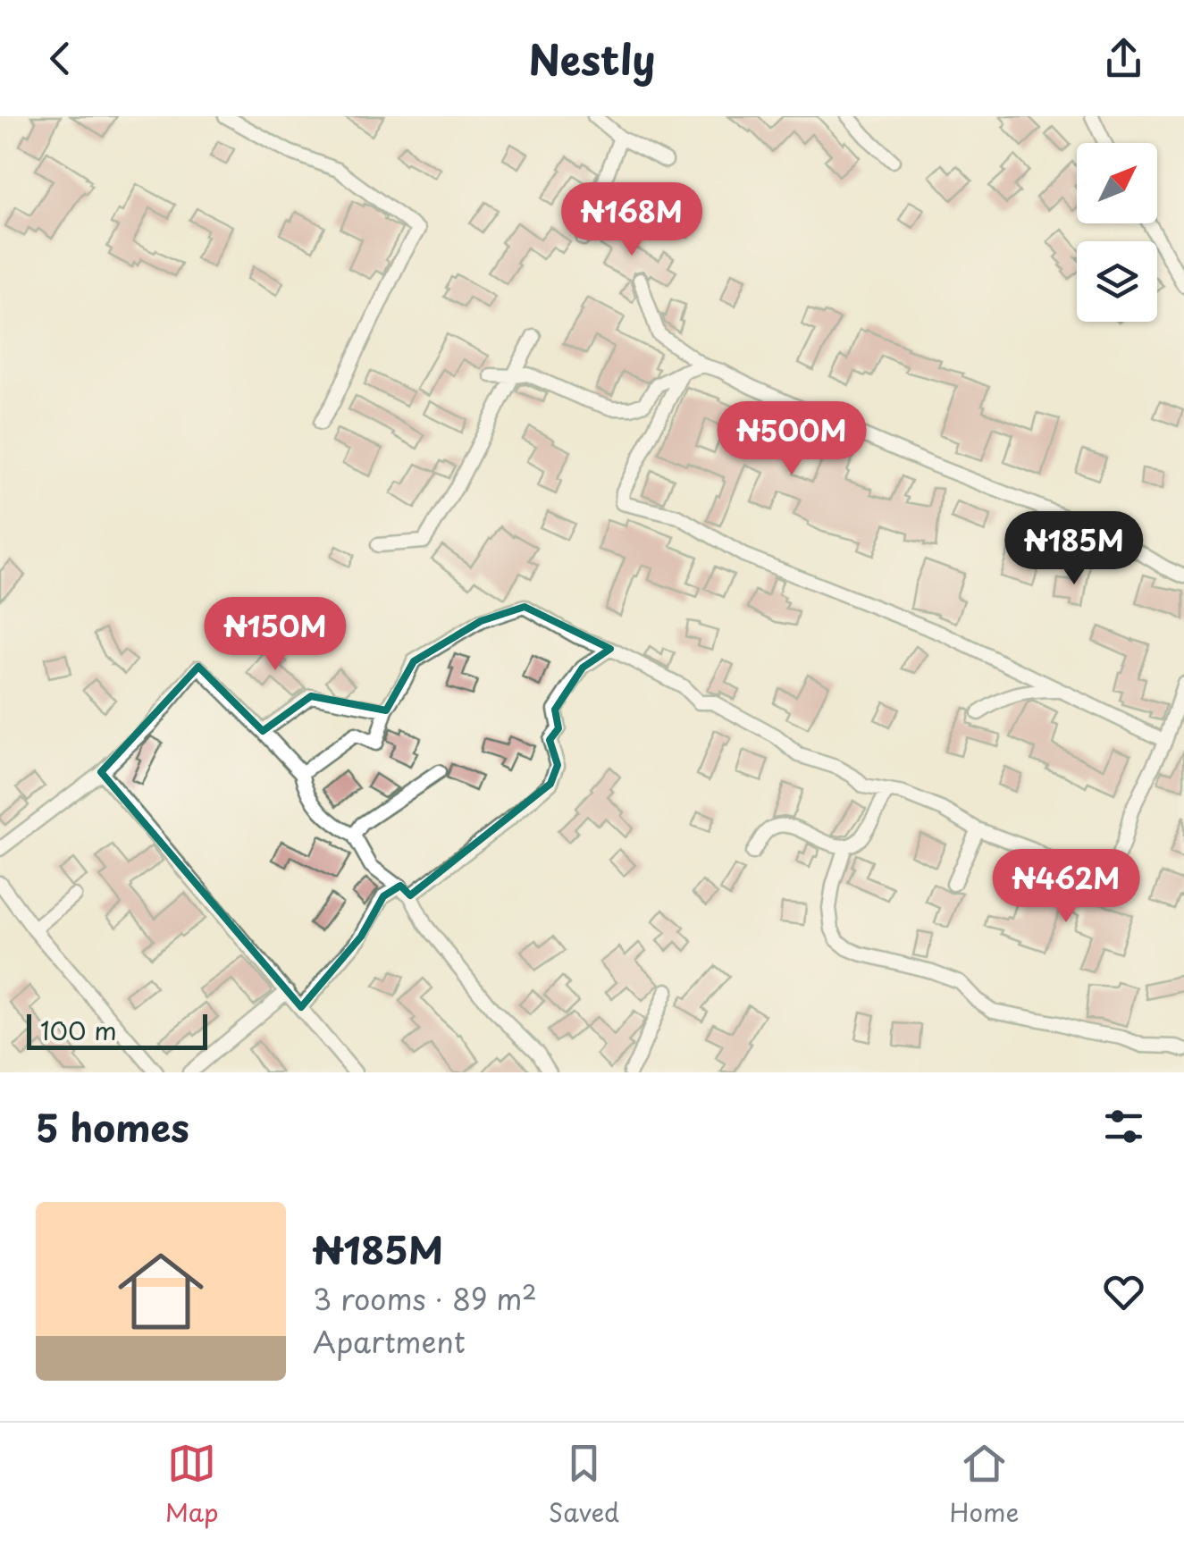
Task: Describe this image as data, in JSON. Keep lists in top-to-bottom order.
{
  "scale_bar": "100 m",
  "north": "top right",
  "page": {
    "header": "Nestly",
    "price": [
      "₦168M",
      "₦500M",
      "₦185M",
      "₦150M",
      "₦462M"
    ],
    "scale": "100 m",
    "heading": "5 homes",
    "list": [
      {
        "name": "₦185M",
        "note": "3 rooms · 89 m² · Apartment"
      }
    ],
    "tabs": ["Map", "Saved", "Home"]
  }
}
